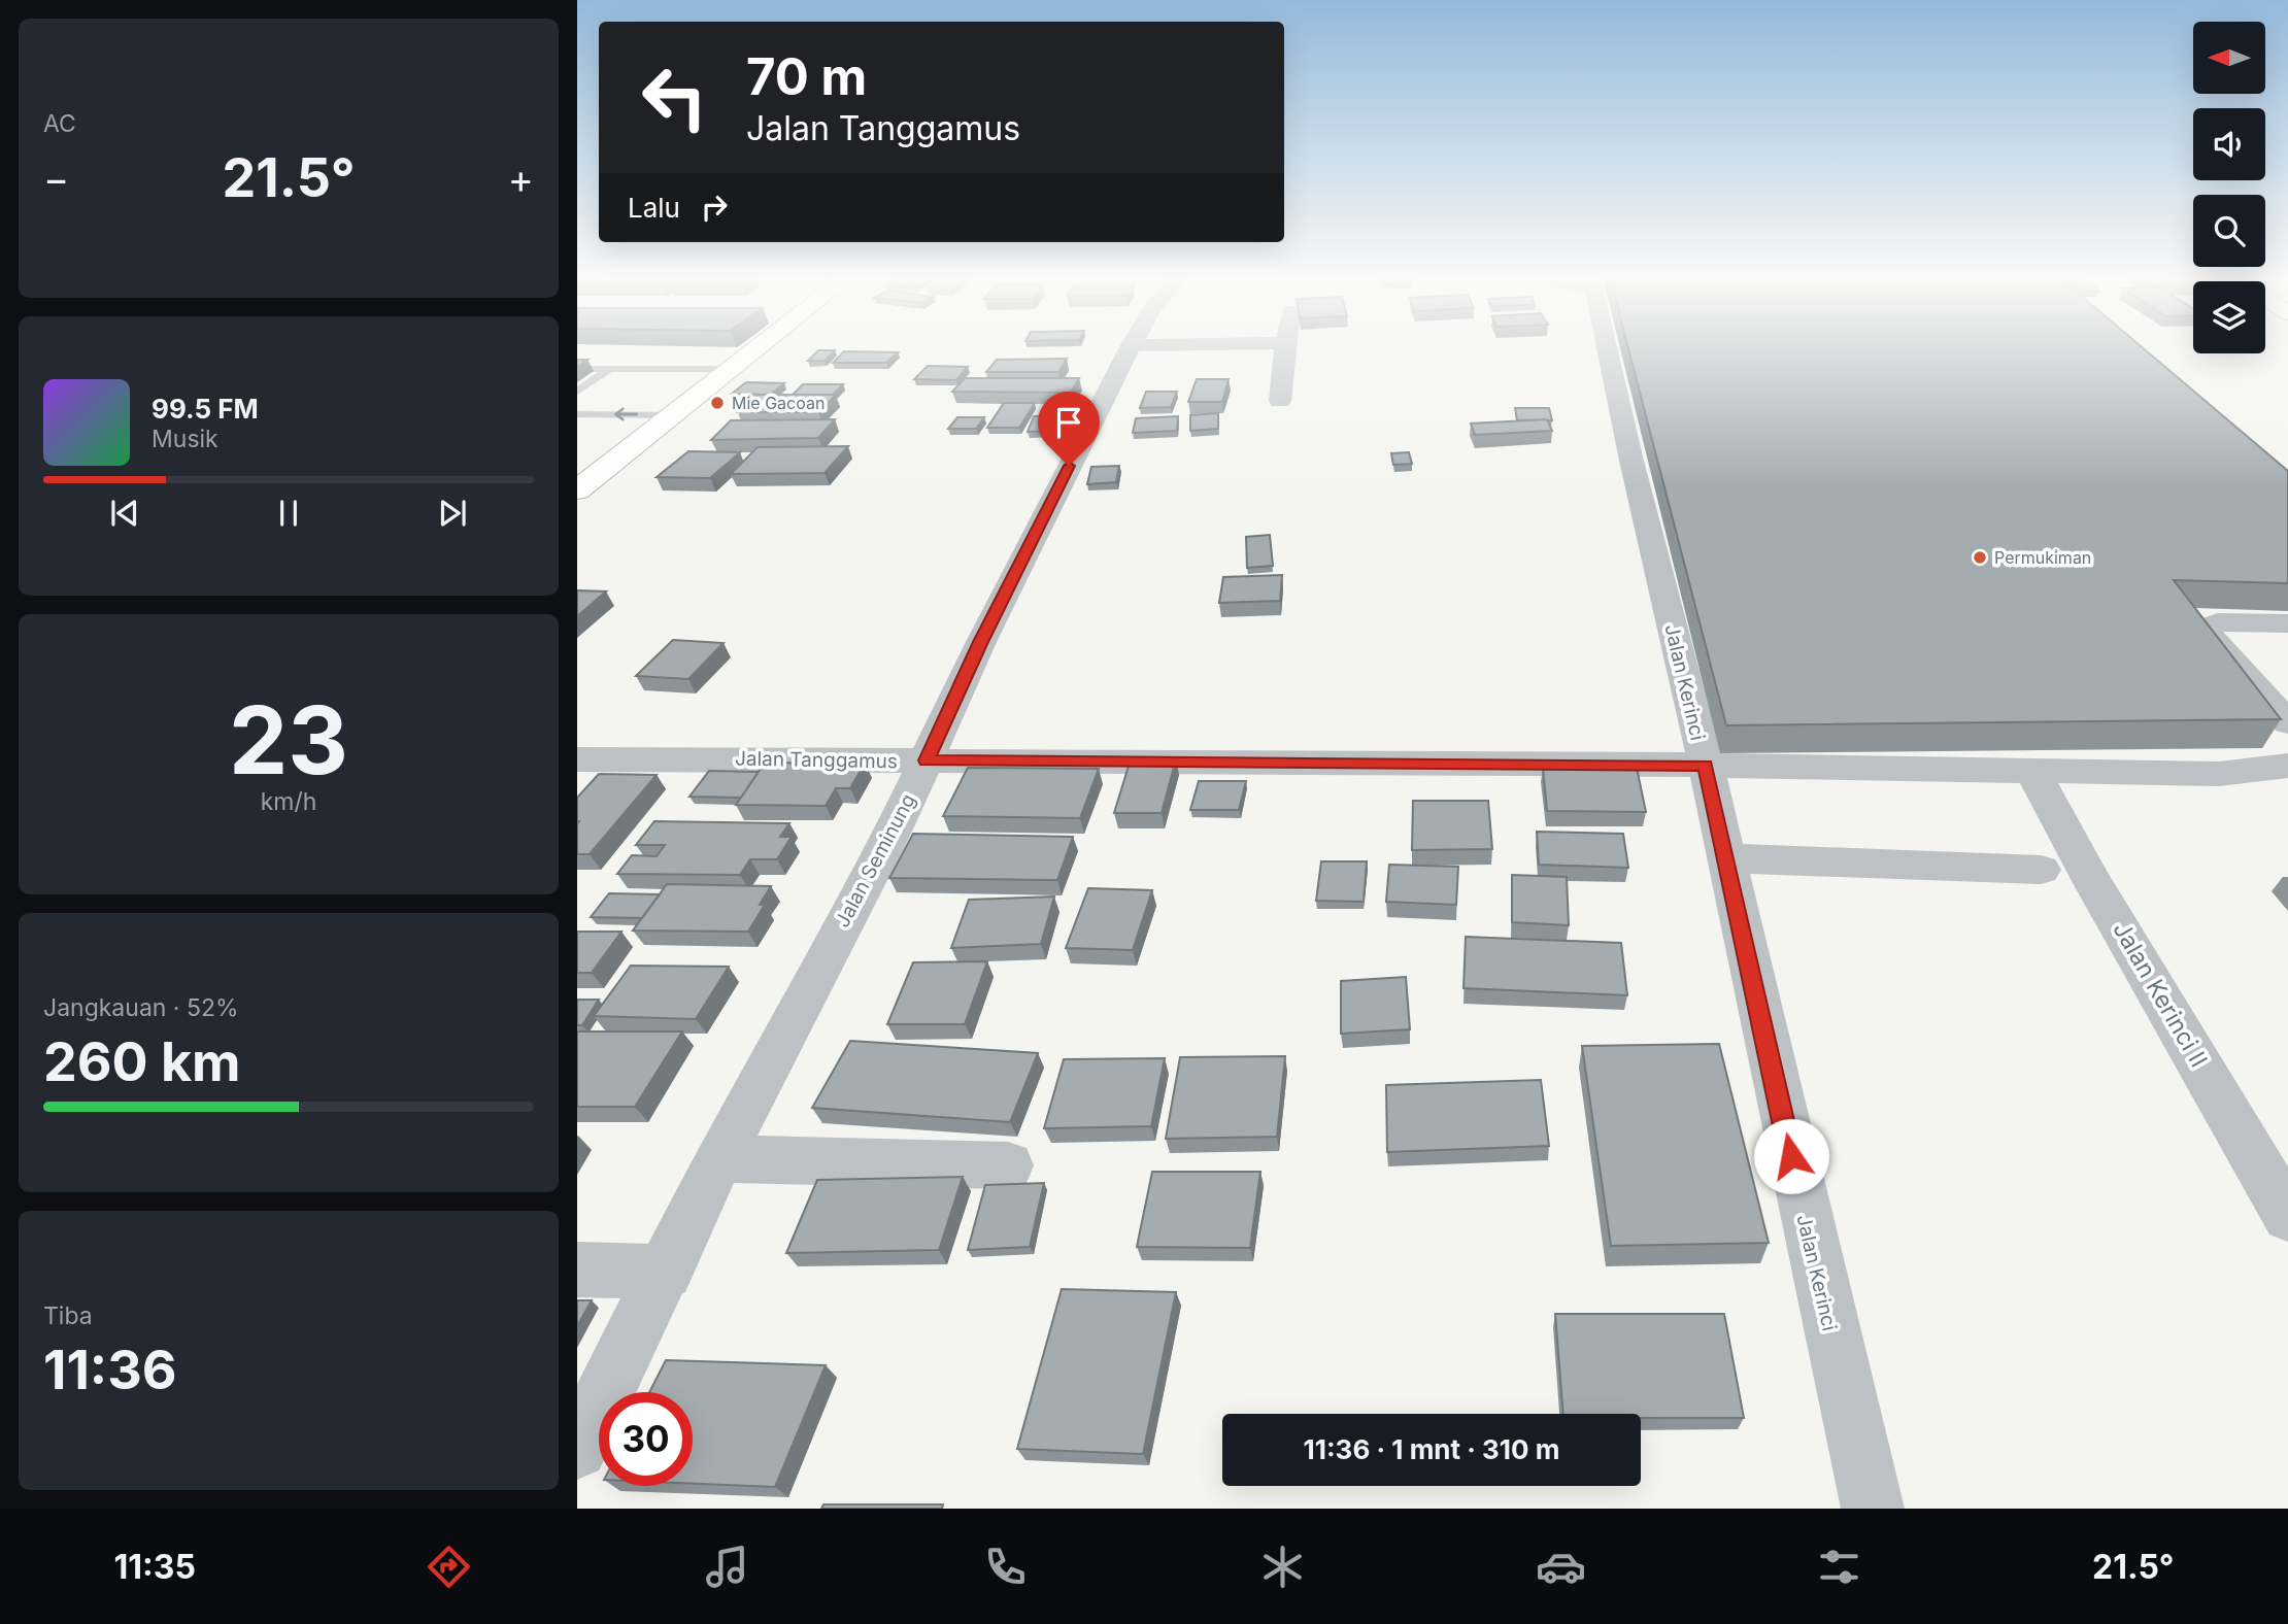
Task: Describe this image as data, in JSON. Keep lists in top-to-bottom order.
{
  "streets": {
    "street": [
      "Jalan Kerinci",
      "Jalan Tanggamus",
      "Jalan Seminung",
      "Jalan Kerinci II"
    ]
  },
  "crossings": [
    ["Jalan Kerinci", "Jalan Tanggamus"],
    ["Jalan Tanggamus", "Jalan Seminung"],
    ["Jalan Tanggamus", "Jalan Kerinci II"]
  ],
  "places": ["Mie Gacoan", "Permukiman"],
  "north": "left",
  "page": {
    "tile": [
      "AC",
      ["23", "km/h"],
      ["Jangkauan · 52%", "260 km"],
      ["Tiba", "11:36"]
    ],
    "turn": ["70 m", "Jalan Tanggamus"],
    "heat": ["−", "21.5°", "+"],
    "then": "Lalu",
    "song": ["99.5 FM", "Musik"],
    "limit": "30",
    "trip": "11:36 · 1 mnt · 310 m",
    "tabs": ["11:35", "21.5°"]
  }
}
